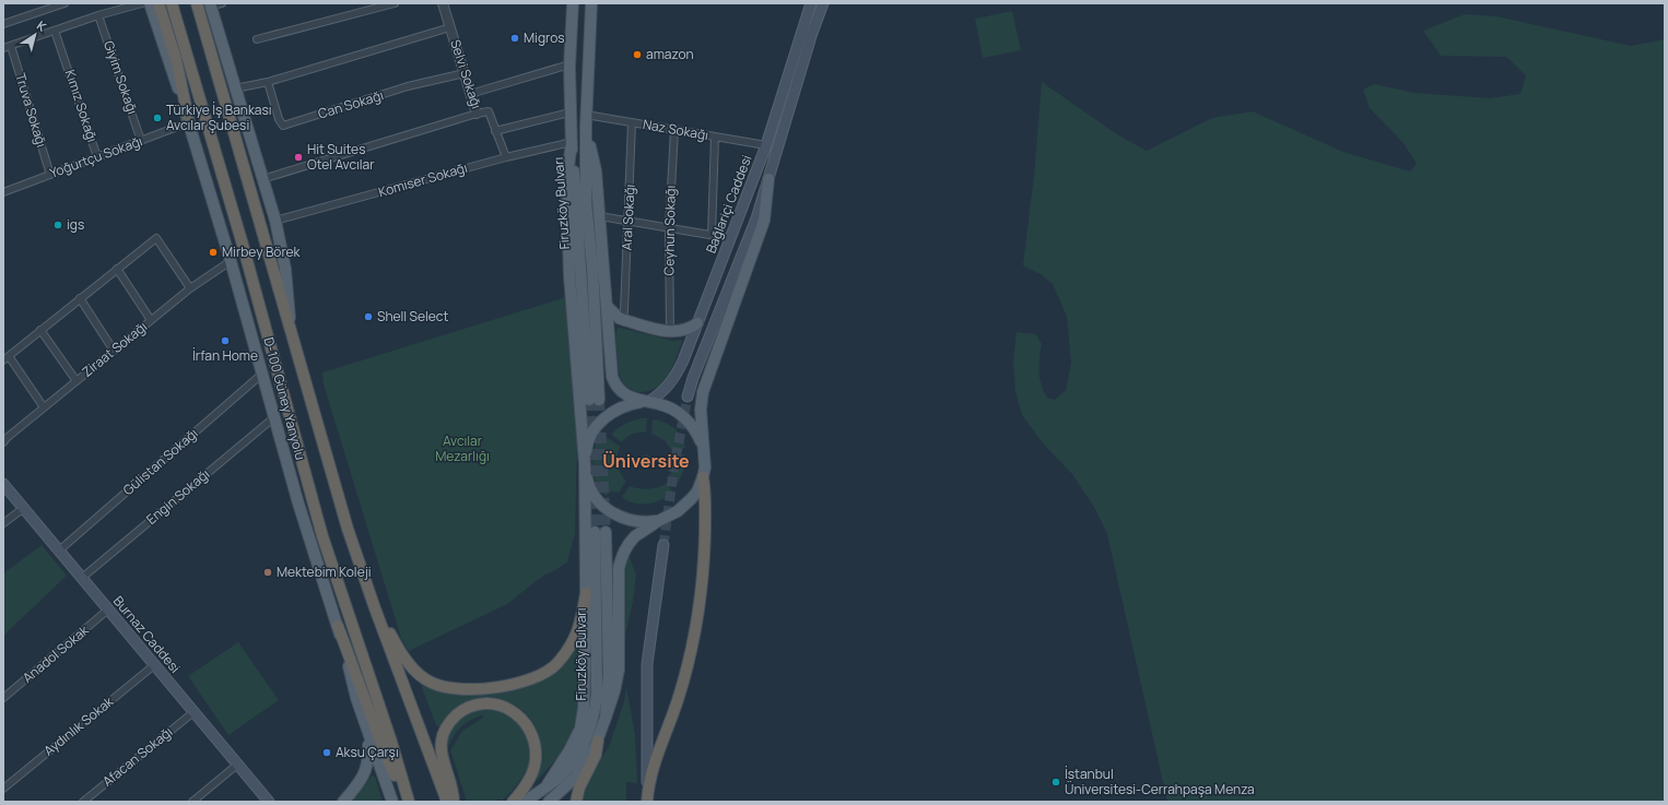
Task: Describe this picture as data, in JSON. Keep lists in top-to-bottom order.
{
  "streets": {
    "main road": [
      "Firuzköy Bulvarı",
      "Bağlariçi Caddesi",
      "D-100 Güney Yanyolu",
      "Burnaz Caddesi"
    ],
    "street": [
      "Selvi Sokağı",
      "Giyim Sokağı",
      "Can Sokağı",
      "Kımız Sokağı",
      "Truva Sokağı",
      "Naz Sokağı",
      "Yoğurtçu Sokağı",
      "Komiser Sokağı",
      "Aral Sokağı",
      "Ceyhun Sokağı",
      "Ziraat Sokağı",
      "Gülistan Sokağı",
      "Engin Sokağı",
      "Anadol Sokak",
      "Aydınlık Sokak",
      "Afacan Sokağı"
    ]
  },
  "crossings": [
    ["Selvi Sokağı", "Can Sokağı"],
    ["Selvi Sokağı", "Komiser Sokağı"],
    ["Giyim Sokağı", "Yoğurtçu Sokağı"],
    ["Kımız Sokağı", "Yoğurtçu Sokağı"],
    ["Truva Sokağı", "Yoğurtçu Sokağı"],
    ["Naz Sokağı", "Firuzköy Bulvarı"],
    ["Naz Sokağı", "Bağlariçi Caddesi"],
    ["Naz Sokağı", "Aral Sokağı"],
    ["Naz Sokağı", "Ceyhun Sokağı"],
    ["Yoğurtçu Sokağı", "D-100 Güney Yanyolu"],
    ["Komiser Sokağı", "Firuzköy Bulvarı"],
    ["Ziraat Sokağı", "D-100 Güney Yanyolu"],
    ["D-100 Güney Yanyolu", "Gülistan Sokağı"],
    ["D-100 Güney Yanyolu", "Engin Sokağı"],
    ["Gülistan Sokağı", "Burnaz Caddesi"],
    ["Engin Sokağı", "Burnaz Caddesi"],
    ["Burnaz Caddesi", "Anadol Sokak"],
    ["Burnaz Caddesi", "Aydınlık Sokak"],
    ["Burnaz Caddesi", "Afacan Sokağı"]
  ],
  "districts": ["Üniversite"],
  "parks": ["Avcılar Mezarlığı"],
  "places": [
    "Migros",
    "amazon",
    "Türkiye İş Bankası Avcılar Şubesi",
    "Hit Suites Otel Avcılar",
    "igs",
    "Mirbey Börek",
    "Shell Select",
    "İrfan Home",
    "Mektebim Koleji",
    "Aksu Çarşı",
    "İstanbul Üniversitesi-Cerrahpaşa Menza"
  ],
  "north": "top right"
}
